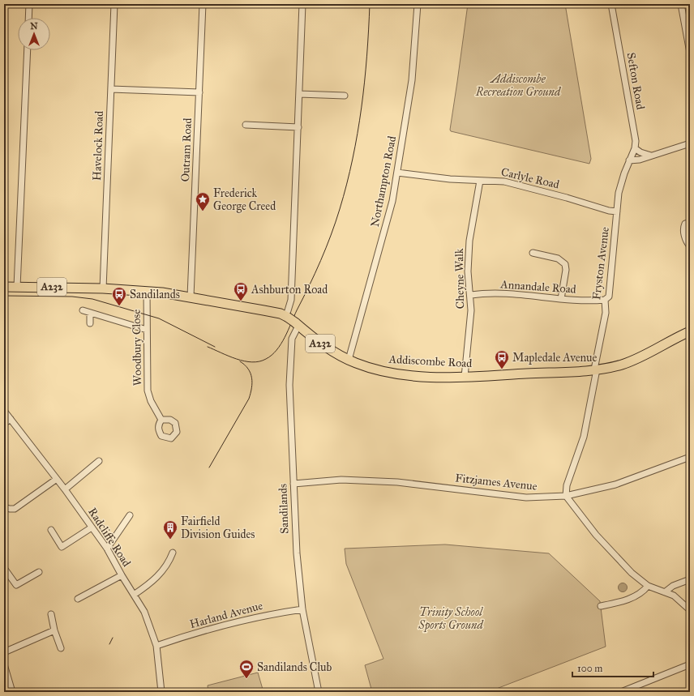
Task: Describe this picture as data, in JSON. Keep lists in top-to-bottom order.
{
  "streets": {
    "highway": ["A232", "Addiscombe Road"],
    "street": [
      "Sefton Road",
      "Havelock Road",
      "Outram Road",
      "Carlyle Road",
      "Northampton Road",
      "Fryston Avenue",
      "Cheyne Walk",
      "Annandale Road",
      "Woodbury Close",
      "Fitzjames Avenue",
      "Sandilands",
      "Radcliffe Road",
      "Harland Avenue"
    ]
  },
  "crossings": [
    ["Sefton Road", "Fryston Avenue"],
    ["Havelock Road", "Addiscombe Road"],
    ["Outram Road", "Addiscombe Road"],
    ["Carlyle Road", "Northampton Road"],
    ["Carlyle Road", "Fryston Avenue"],
    ["Carlyle Road", "Cheyne Walk"],
    ["Northampton Road", "Addiscombe Road"],
    ["Fryston Avenue", "Annandale Road"],
    ["Fryston Avenue", "Addiscombe Road"],
    ["Cheyne Walk", "Annandale Road"],
    ["Cheyne Walk", "Addiscombe Road"],
    ["Woodbury Close", "Addiscombe Road"],
    ["Addiscombe Road", "Sandilands"],
    ["Fitzjames Avenue", "Sandilands"],
    ["Sandilands", "Harland Avenue"],
    ["Radcliffe Road", "Harland Avenue"]
  ],
  "parks": ["Addiscombe Recreation Ground", "Trinity School Sports Ground"],
  "places": {
    "place": ["Frederick George Creed"],
    "bus stop": ["Ashburton Road", "Sandilands", "Mapledale Avenue"],
    "building": ["Fairfield Division Guides"],
    "sports": ["Sandilands Club"]
  },
  "scale_bar": "100 m",
  "north": "top"
}
